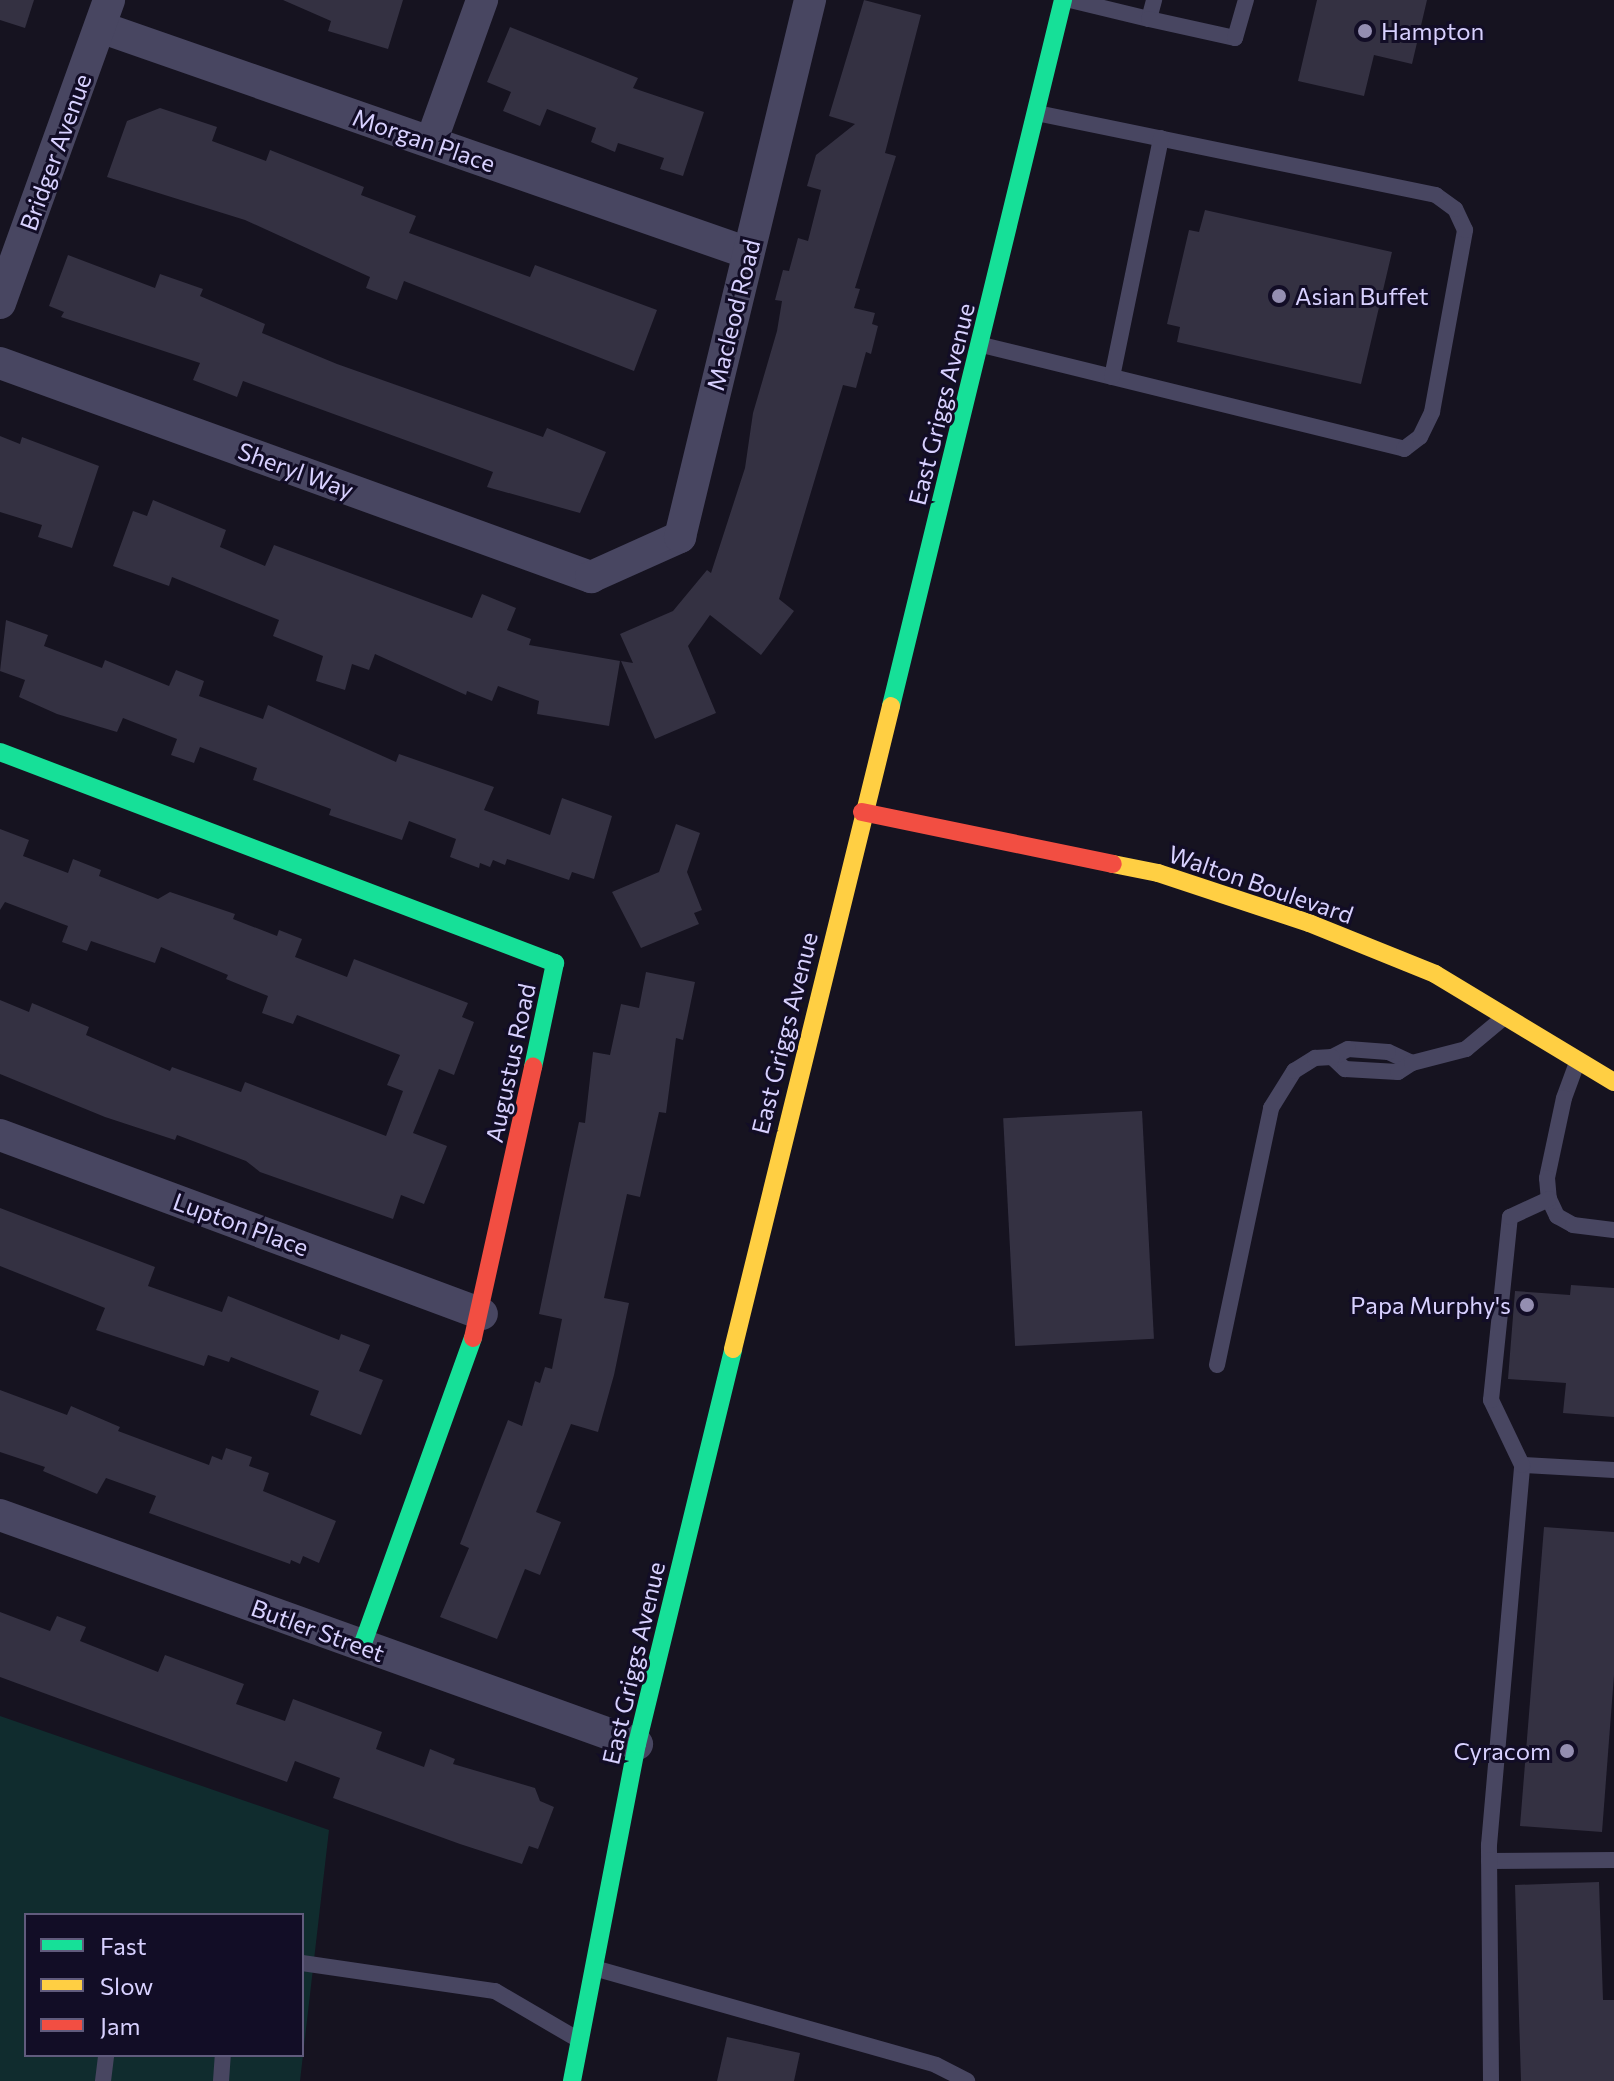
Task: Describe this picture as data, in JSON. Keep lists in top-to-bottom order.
{
  "streets": {
    "street": [
      "Morgan Place",
      "Bridger Avenue",
      "Macleod Road",
      "East Griggs Avenue",
      "Sheryl Way",
      "Walton Boulevard",
      "Augustus Road",
      "Lupton Place",
      "Butler Street"
    ]
  },
  "crossings": [
    ["Morgan Place", "Bridger Avenue"],
    ["Morgan Place", "Macleod Road"],
    ["Macleod Road", "Sheryl Way"],
    ["East Griggs Avenue", "Walton Boulevard"],
    ["East Griggs Avenue", "Butler Street"],
    ["Augustus Road", "Lupton Place"],
    ["Augustus Road", "Butler Street"]
  ],
  "places": [
    "Hampton",
    "Asian Buffet",
    "Papa Murphy's",
    "Cyracom"
  ],
  "legend": ["Fast", "Slow", "Jam"]
}
